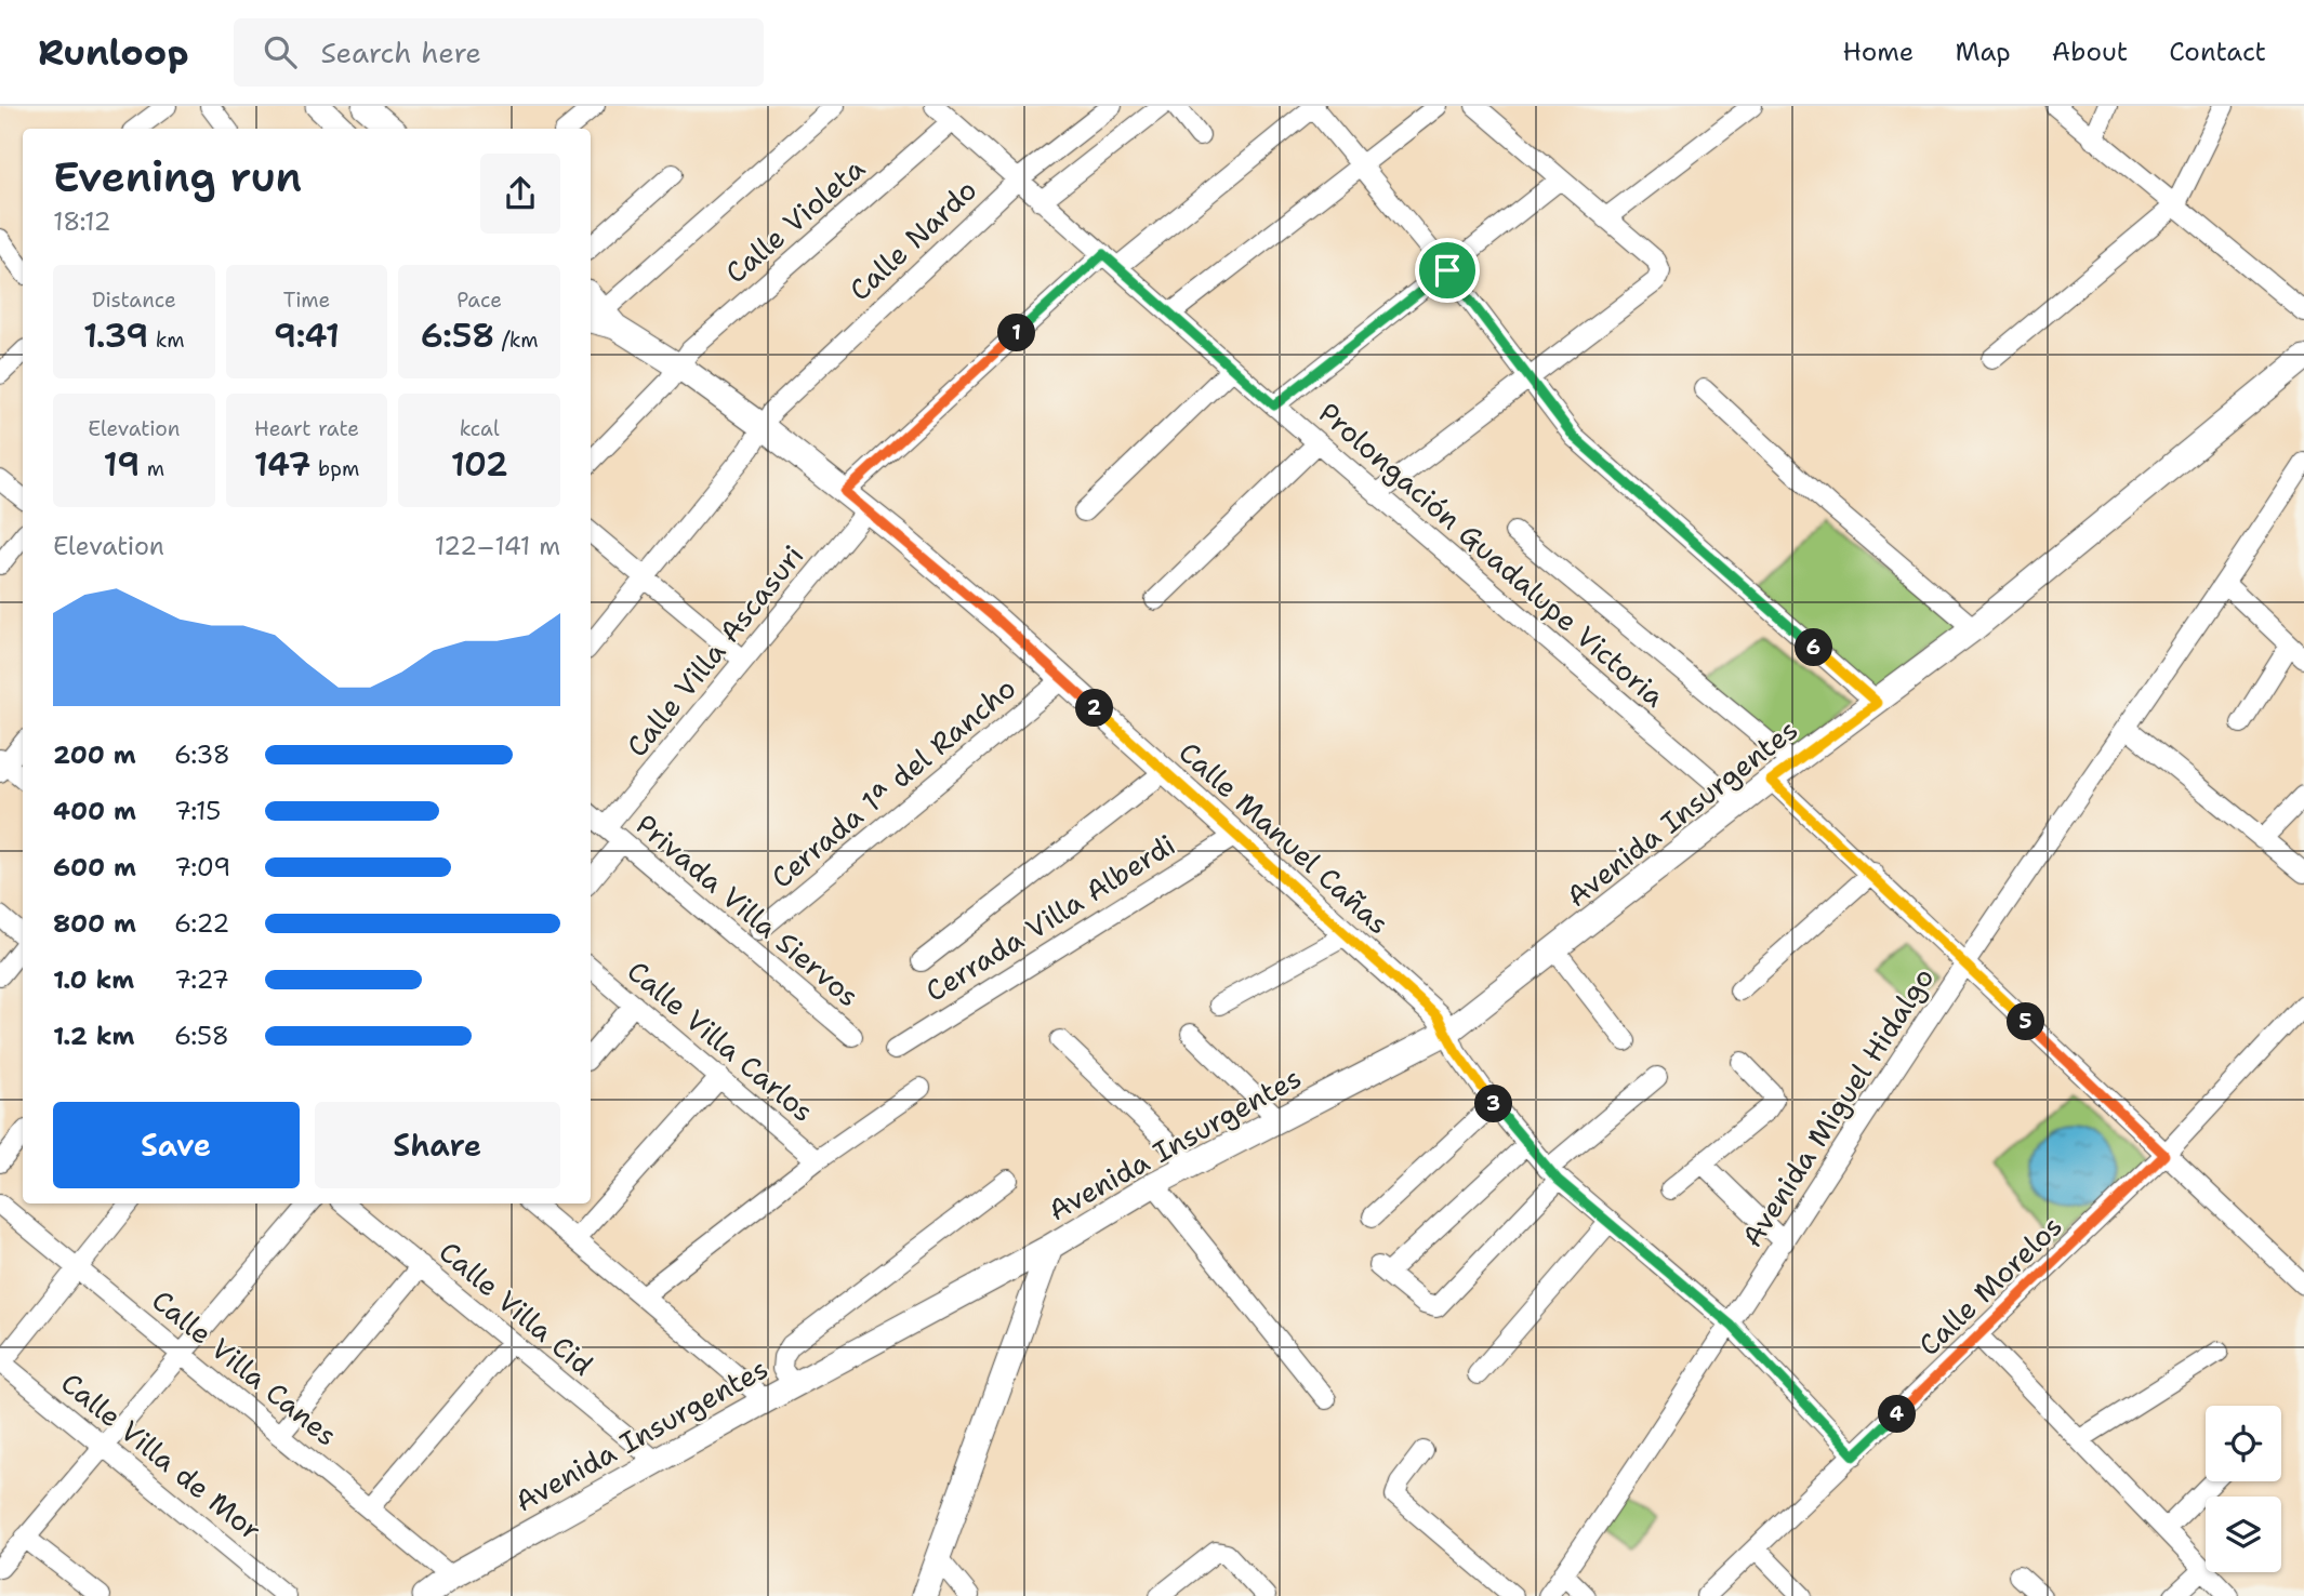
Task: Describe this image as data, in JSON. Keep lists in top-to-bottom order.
{
  "streets": {
    "street": [
      "Calle Violeta",
      "Calle Nardo",
      "Prolongación Guadalupe Victoria",
      "Calle Villa Ascasuri",
      "Cerrada 1ª del Rancho",
      "Avenida Insurgentes",
      "Calle Manuel Cañas",
      "Privada Villa Siervos",
      "Cerrada Villa Alberdi",
      "Calle Villa Carlos",
      "Avenida Miguel Hidalgo",
      "Calle Morelos",
      "Calle Villa Cid",
      "Calle Villa Canes",
      "Calle Villa de Mor"
    ]
  },
  "crossings": [
    ["Calle Violeta", "Prolongación Guadalupe Victoria"],
    ["Calle Violeta", "Calle Manuel Cañas"],
    ["Calle Nardo", "Prolongación Guadalupe Victoria"],
    ["Calle Nardo", "Calle Manuel Cañas"],
    ["Prolongación Guadalupe Victoria", "Avenida Insurgentes"],
    ["Calle Villa Ascasuri", "Calle Manuel Cañas"],
    ["Calle Villa Ascasuri", "Privada Villa Siervos"],
    ["Cerrada 1ª del Rancho", "Calle Manuel Cañas"],
    ["Avenida Insurgentes", "Calle Manuel Cañas"],
    ["Avenida Insurgentes", "Calle Villa Cid"],
    ["Avenida Insurgentes", "Calle Villa Canes"],
    ["Calle Manuel Cañas", "Cerrada Villa Alberdi"],
    ["Calle Manuel Cañas", "Avenida Miguel Hidalgo"],
    ["Calle Manuel Cañas", "Calle Morelos"]
  ],
  "page": {
    "header": "Runloop",
    "search": "Search here",
    "nav": [
      "Home",
      "Map",
      "About",
      "Contact"
    ],
    "heading": ["Evening run", "18:12"],
    "stats": [
      ["Distance", "1.39 km"],
      ["Time", "9:41"],
      ["Pace", "6:58 /km"],
      ["Elevation", "19 m"],
      ["Heart rate", "147 bpm"],
      ["kcal", "102"]
    ],
    "pins": [
      "1",
      "6",
      "2",
      "5",
      "3",
      "4"
    ],
    "chart": ["Elevation", "122–141 m"],
    "list": [
      {
        "name": "200 m",
        "note": "6:38"
      },
      {
        "name": "400 m",
        "note": "7:15"
      },
      {
        "name": "600 m",
        "note": "7:09"
      },
      {
        "name": "800 m",
        "note": "6:22"
      },
      {
        "name": "1.0 km",
        "note": "7:27"
      },
      {
        "name": "1.2 km",
        "note": "6:58"
      }
    ],
    "buttons": ["Save", "Share"]
  }
}
